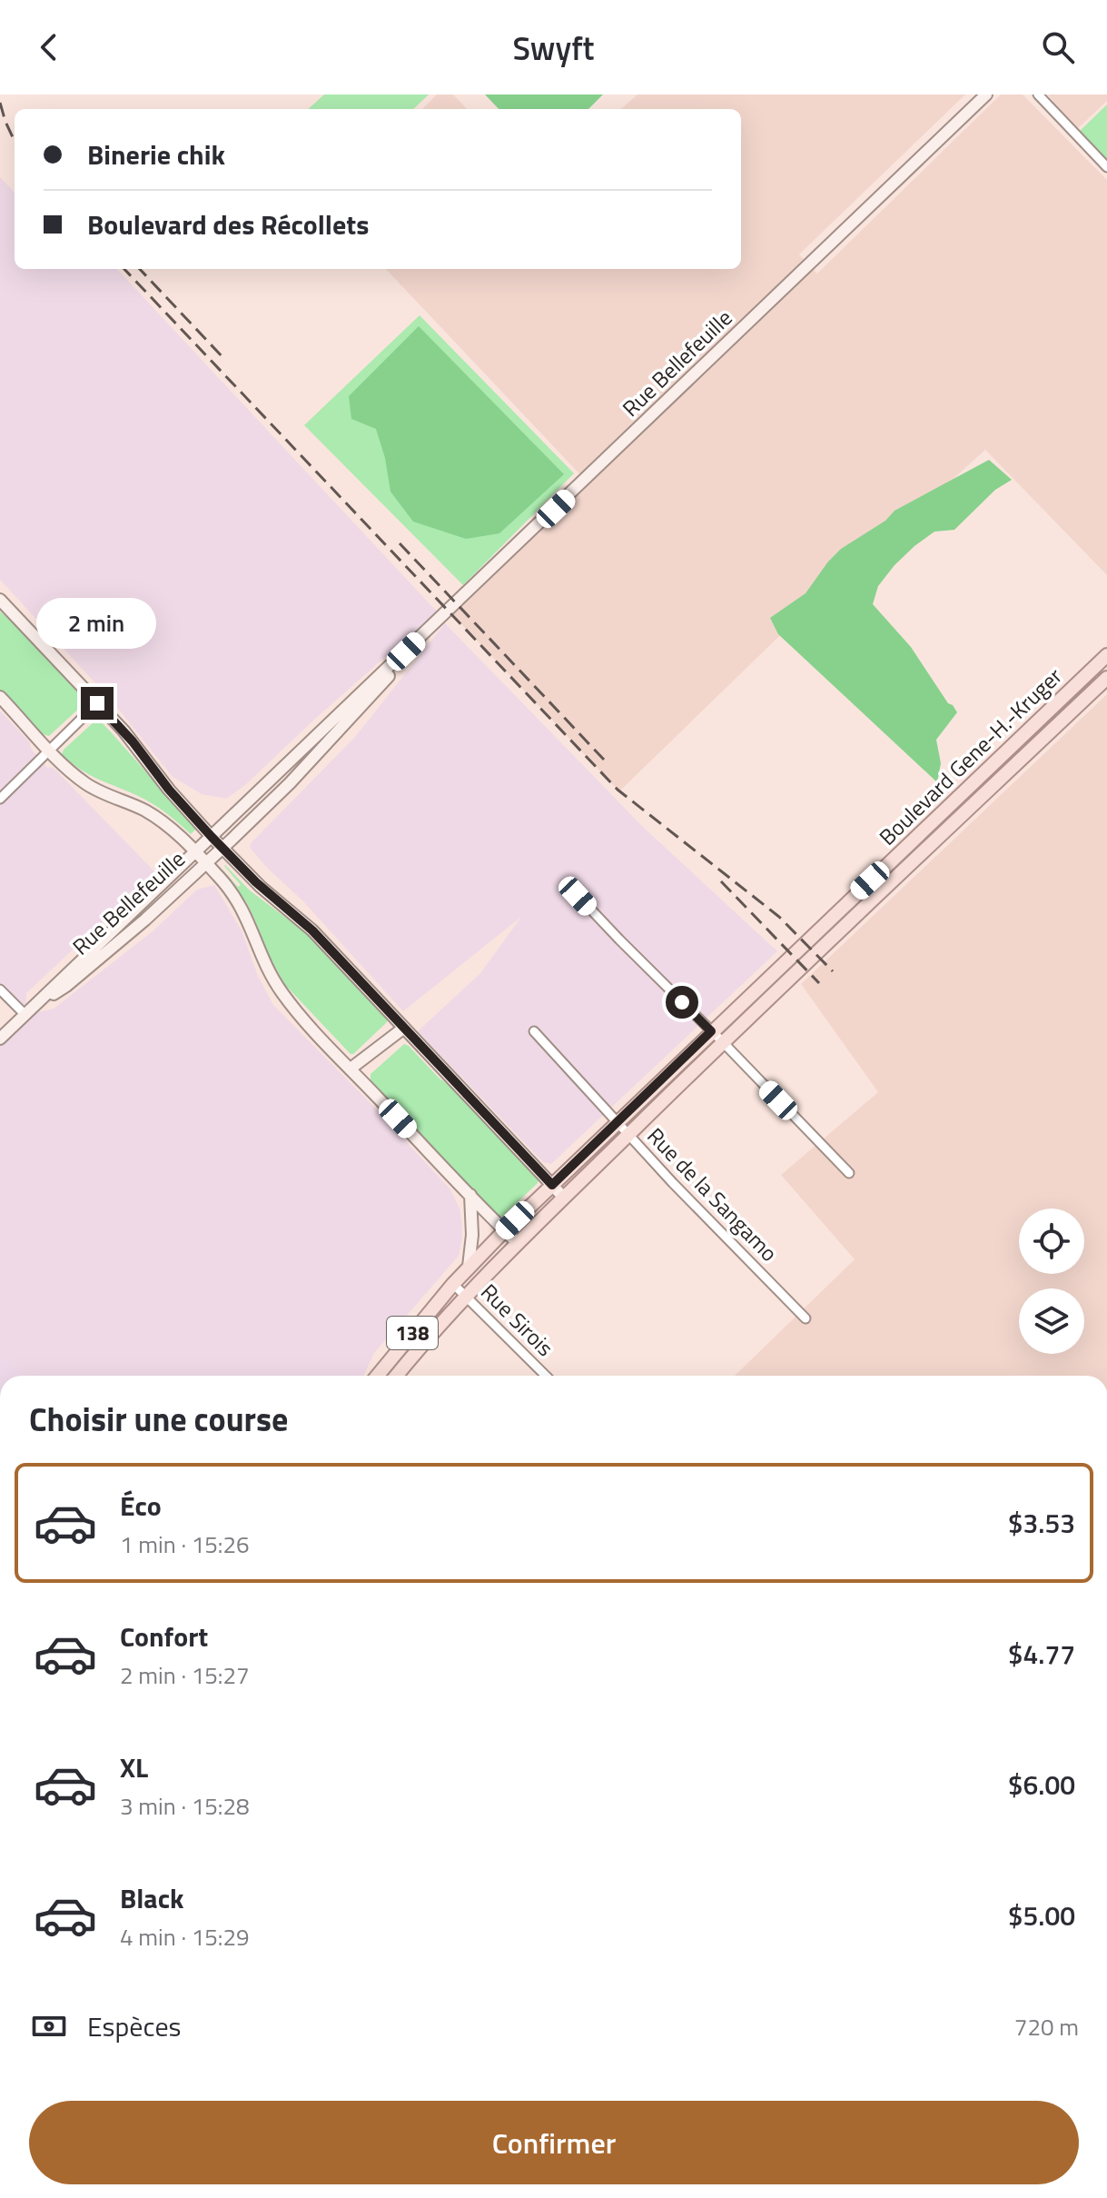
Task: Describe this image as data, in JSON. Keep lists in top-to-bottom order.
{
  "streets": {
    "main road": ["Boulevard Gene-H.-Kruger", "138"],
    "street": ["Rue Bellefeuille", "Rue de la Sangamo", "Rue Sirois"]
  },
  "crossings": [
    ["Boulevard Gene-H.-Kruger", "Rue de la Sangamo"],
    ["Boulevard Gene-H.-Kruger", "Rue Sirois"]
  ],
  "page": {
    "header": "Swyft",
    "banner": ["Binerie chik", "Boulevard des Récollets"],
    "bubble": "2 min",
    "heading": "Choisir une course",
    "list": [
      {
        "name": "Éco",
        "note": "1 min · 15:26",
        "value": "$3.53"
      },
      {
        "name": "Confort",
        "note": "2 min · 15:27",
        "value": "$4.77"
      },
      {
        "name": "XL",
        "note": "3 min · 15:28",
        "value": "$6.00"
      },
      {
        "name": "Black",
        "note": "4 min · 15:29",
        "value": "$5.00"
      }
    ],
    "pay": ["Espèces", "720 m"],
    "buttons": "Confirmer"
  }
}
